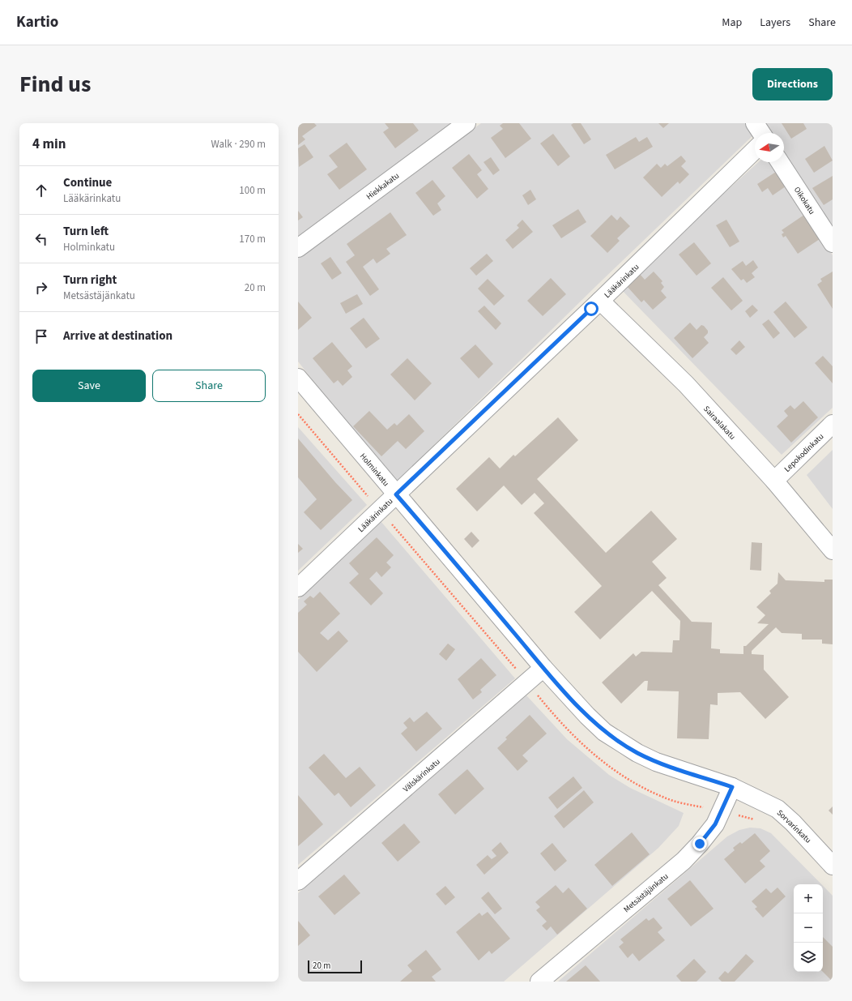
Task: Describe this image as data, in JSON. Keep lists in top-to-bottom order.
{
  "streets": {
    "street": [
      "Hiekkakatu",
      "Oikokatu",
      "Lääkärinkatu",
      "Sairaalakatu",
      "Lepokodinkatu",
      "Holminkatu",
      "Välskärinkatu",
      "Sorvarinkatu",
      "Metsästäjänkatu"
    ]
  },
  "crossings": [
    ["Lääkärinkatu", "Sairaalakatu"],
    ["Lääkärinkatu", "Holminkatu"],
    ["Sairaalakatu", "Lepokodinkatu"],
    ["Holminkatu", "Välskärinkatu"],
    ["Holminkatu", "Sorvarinkatu"],
    ["Holminkatu", "Metsästäjänkatu"],
    ["Sorvarinkatu", "Metsästäjänkatu"]
  ],
  "scale_bar": "20 m",
  "north": "left",
  "page": {
    "header": "Kartio",
    "nav": ["Map", "Layers", "Share"],
    "title": "Find us",
    "buttons": [
      "Directions",
      ["Save", "Share"]
    ],
    "heading": ["4 min", "Walk · 290 m"],
    "list": [
      ["Continue", "Lääkärinkatu", "100 m"],
      ["Turn left", "Holminkatu", "170 m"],
      ["Turn right", "Metsästäjänkatu", "20 m"],
      "Arrive at destination"
    ],
    "map_buttons": ["+", "−"],
    "scale": "20 m"
  }
}
